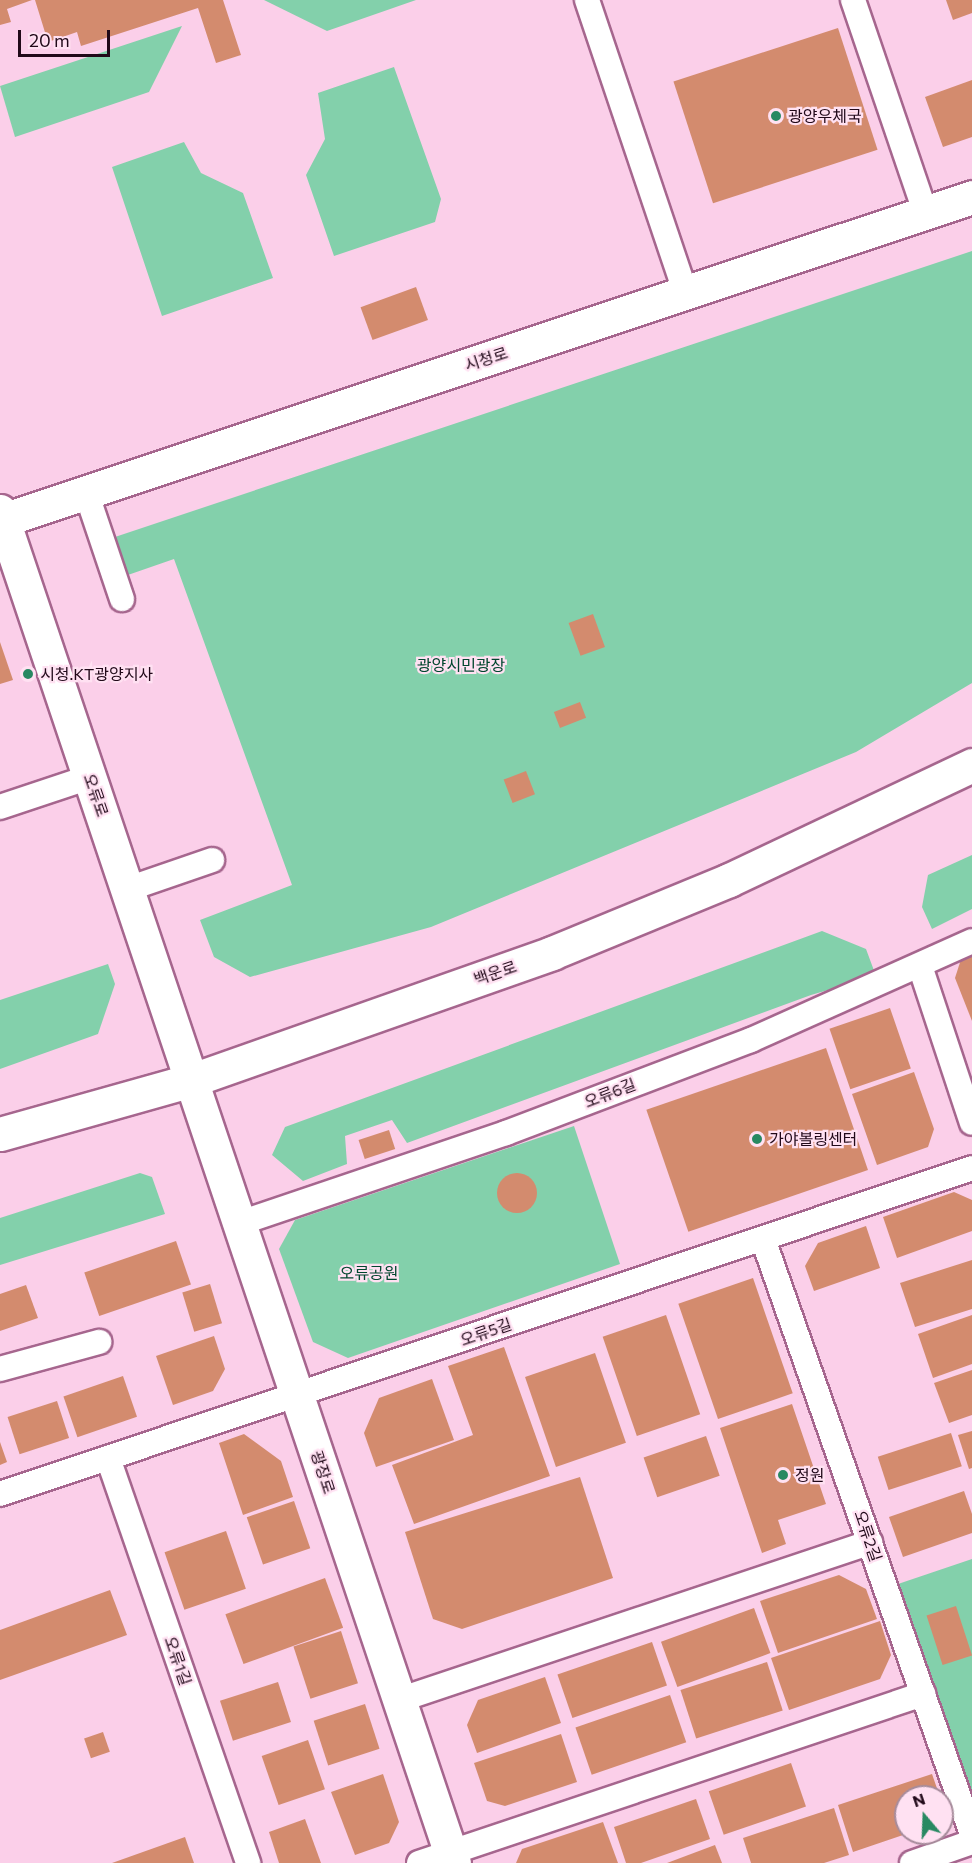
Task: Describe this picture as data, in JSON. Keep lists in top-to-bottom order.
{
  "streets": {
    "street": [
      "시청로",
      "오류로",
      "백운로",
      "오류6길",
      "오류5길",
      "광장로",
      "오류2길",
      "오류1길"
    ]
  },
  "crossings": [
    ["시청로", "오류로"],
    ["오류로", "백운로"],
    ["오류로", "광장로"],
    ["백운로", "광장로"],
    ["오류6길", "광장로"],
    ["오류5길", "광장로"],
    ["오류5길", "오류2길"],
    ["오류5길", "오류1길"]
  ],
  "parks": ["광양시민광장", "오류공원"],
  "places": [
    "광양우체국",
    "시청.KT광양지사",
    "가야볼링센터",
    "정원"
  ],
  "scale_bar": "20 m",
  "north": "top"
}
